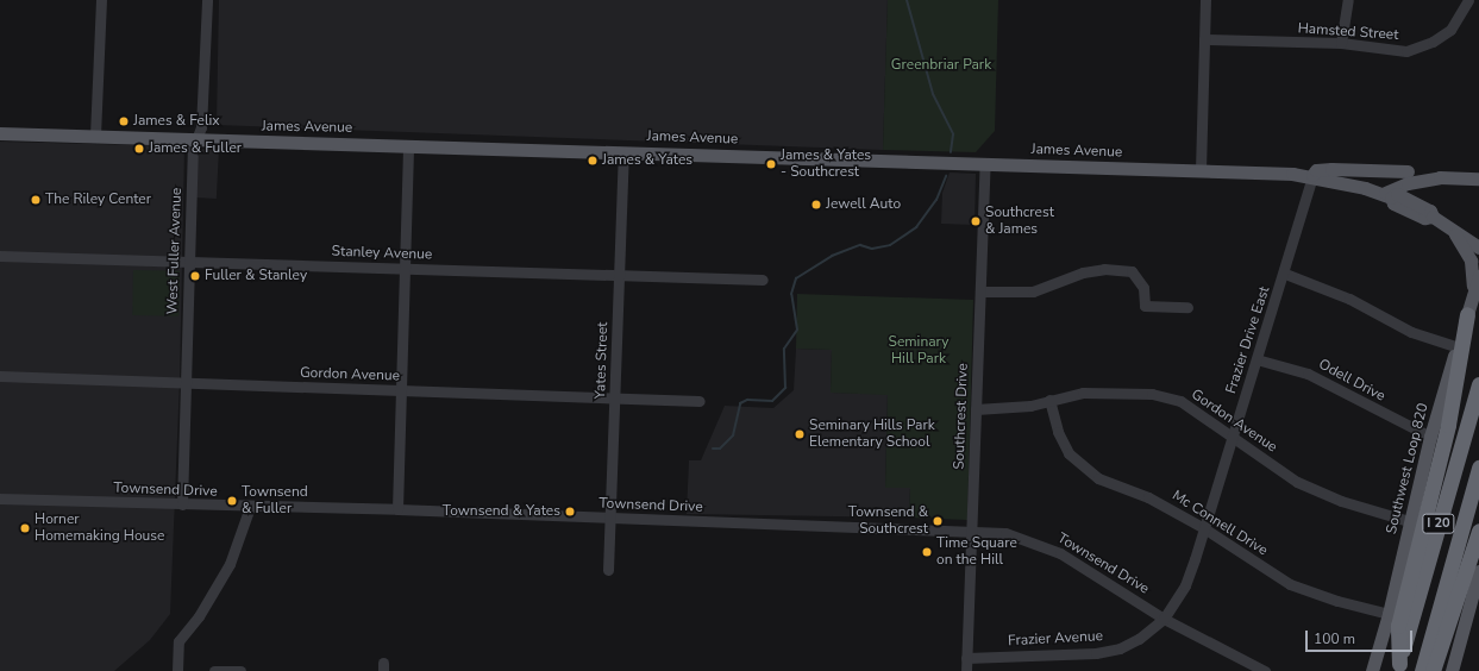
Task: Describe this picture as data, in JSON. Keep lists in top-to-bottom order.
{
  "streets": {
    "highway": ["I 20"],
    "main road": ["James Avenue", "Southwest Loop 820"],
    "street": [
      "Hamsted Street",
      "West Fuller Avenue",
      "Stanley Avenue",
      "Frazier Drive East",
      "Yates Street",
      "Gordon Avenue",
      "Odell Drive",
      "Southcrest Drive",
      "Townsend Drive",
      "Mc Connell Drive",
      "Frazier Avenue"
    ]
  },
  "crossings": [
    ["James Avenue", "West Fuller Avenue"],
    ["James Avenue", "Frazier Drive East"],
    ["James Avenue", "Yates Street"],
    ["James Avenue", "Southcrest Drive"],
    ["West Fuller Avenue", "Stanley Avenue"],
    ["West Fuller Avenue", "Gordon Avenue"],
    ["West Fuller Avenue", "Townsend Drive"],
    ["Stanley Avenue", "Yates Street"],
    ["Frazier Drive East", "Gordon Avenue"],
    ["Frazier Drive East", "Odell Drive"],
    ["Frazier Drive East", "Townsend Drive"],
    ["Frazier Drive East", "Mc Connell Drive"],
    ["Frazier Drive East", "Frazier Avenue"],
    ["Yates Street", "Gordon Avenue"],
    ["Yates Street", "Townsend Drive"],
    ["Gordon Avenue", "Southcrest Drive"],
    ["Gordon Avenue", "Southwest Loop 820"],
    ["Gordon Avenue", "Mc Connell Drive"],
    ["Odell Drive", "Southwest Loop 820"],
    ["Southcrest Drive", "Townsend Drive"],
    ["Southcrest Drive", "Frazier Avenue"],
    ["Southwest Loop 820", "Mc Connell Drive"],
    ["Townsend Drive", "Frazier Avenue"]
  ],
  "parks": ["Greenbriar Park", "Seminary Hill Park"],
  "places": [
    "James & Felix",
    "James & Fuller",
    "James & Yates",
    "James & Yates - Southcrest",
    "The Riley Center",
    "Jewell Auto",
    "Southcrest & James",
    "Fuller & Stanley",
    "Seminary Hills Park Elementary School",
    "Townsend & Fuller",
    "Townsend & Yates",
    "Townsend & Southcrest",
    "Horner Homemaking House",
    "Time Square on the Hill"
  ],
  "scale_bar": "100 m"
}
